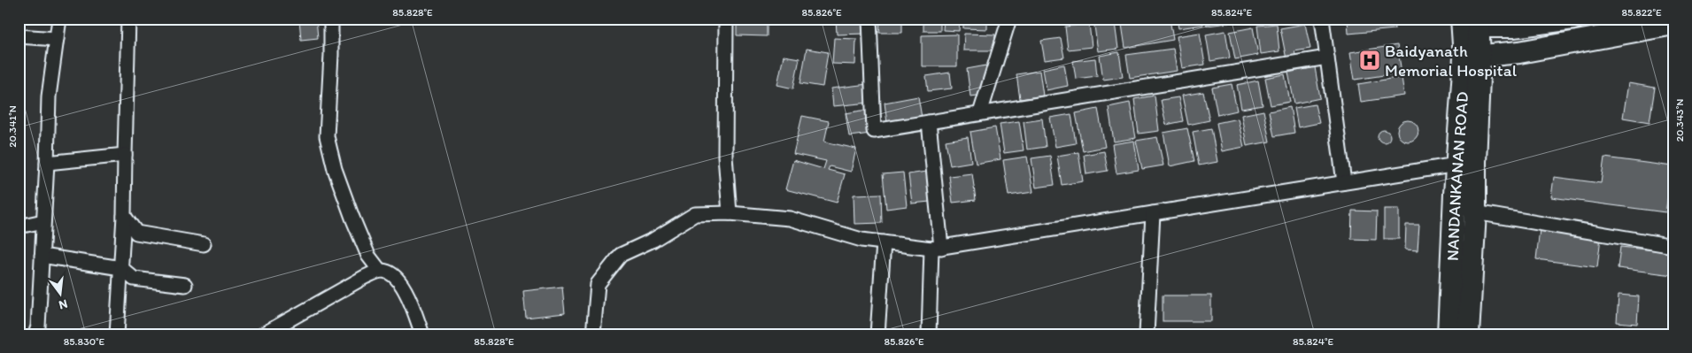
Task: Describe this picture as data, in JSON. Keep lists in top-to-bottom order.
{
  "streets": {
    "main road": ["NANDANKANAN ROAD"]
  },
  "places": {
    "hospital": ["Baidyanath Memorial Hospital"]
  },
  "north": "bottom",
  "coordinates": [
    "85.828°E",
    "85.826°E",
    "85.824°E",
    "85.822°E",
    "20.343°N",
    "20.341°N",
    "85.830°E"
  ]
}
